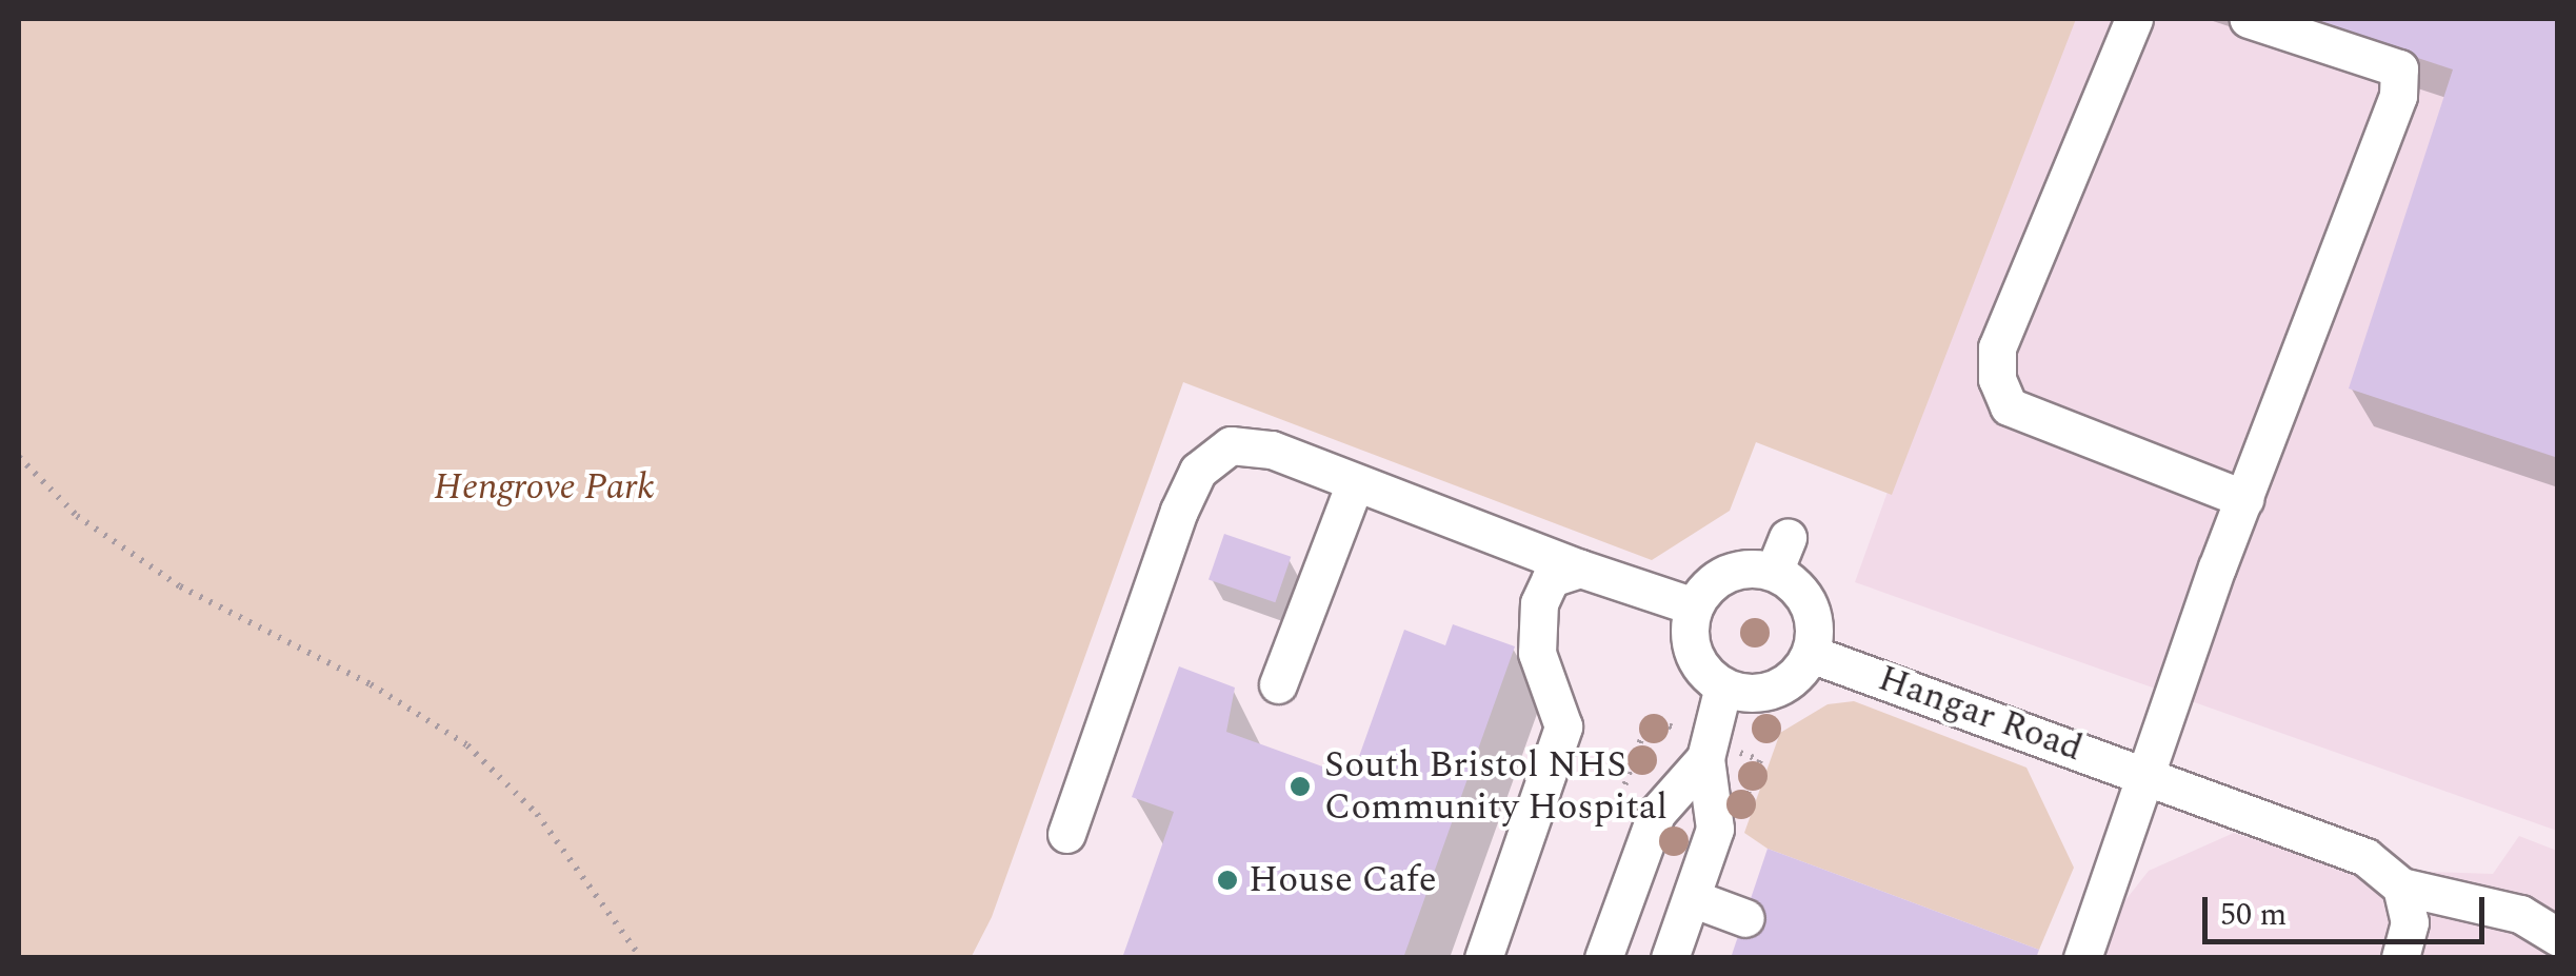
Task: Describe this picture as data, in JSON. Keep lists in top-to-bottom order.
{
  "streets": {
    "street": ["Hangar Road"]
  },
  "parks": ["Hengrove Park"],
  "places": ["South Bristol NHS Community Hospital", "House Cafe"],
  "scale_bar": "50 m"
}
